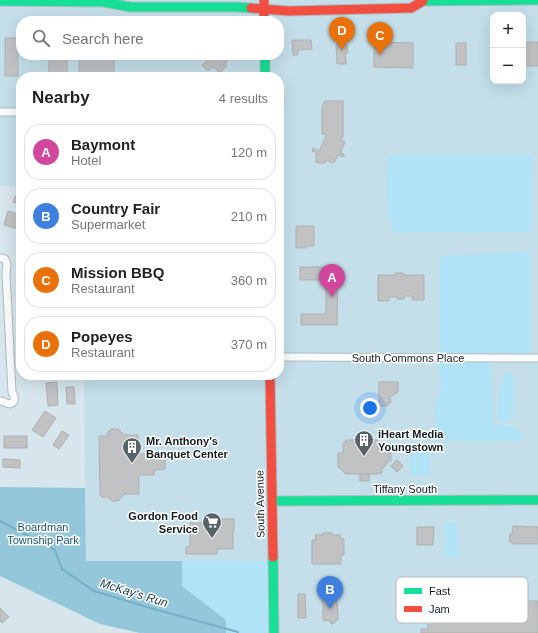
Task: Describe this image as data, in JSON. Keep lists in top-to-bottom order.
{
  "streets": {
    "main road": ["Tiffany South", "South Avenue"],
    "street": ["South Commons Place"]
  },
  "crossings": [
    ["Tiffany South", "South Avenue"]
  ],
  "water": ["McKay's Run"],
  "parks": ["Boardman Township Park"],
  "places": {
    "building": ["iHeart Media Youngstown", "Mr. Anthony's Banquet Center"],
    "supermarket": ["Gordon Food Service"]
  },
  "legend": ["Fast", "Jam"],
  "page": {
    "map_buttons": ["+", "−"],
    "search": "Search here",
    "pins": [
      "D",
      "C",
      "A",
      "B"
    ],
    "heading": ["Nearby", "4 results"],
    "list": [
      {
        "mark": "A",
        "name": "Baymont",
        "note": "Hotel",
        "value": "120 m"
      },
      {
        "mark": "B",
        "name": "Country Fair",
        "note": "Supermarket",
        "value": "210 m"
      },
      {
        "mark": "C",
        "name": "Mission BBQ",
        "note": "Restaurant",
        "value": "360 m"
      },
      {
        "mark": "D",
        "name": "Popeyes",
        "note": "Restaurant",
        "value": "370 m"
      }
    ]
  }
}
